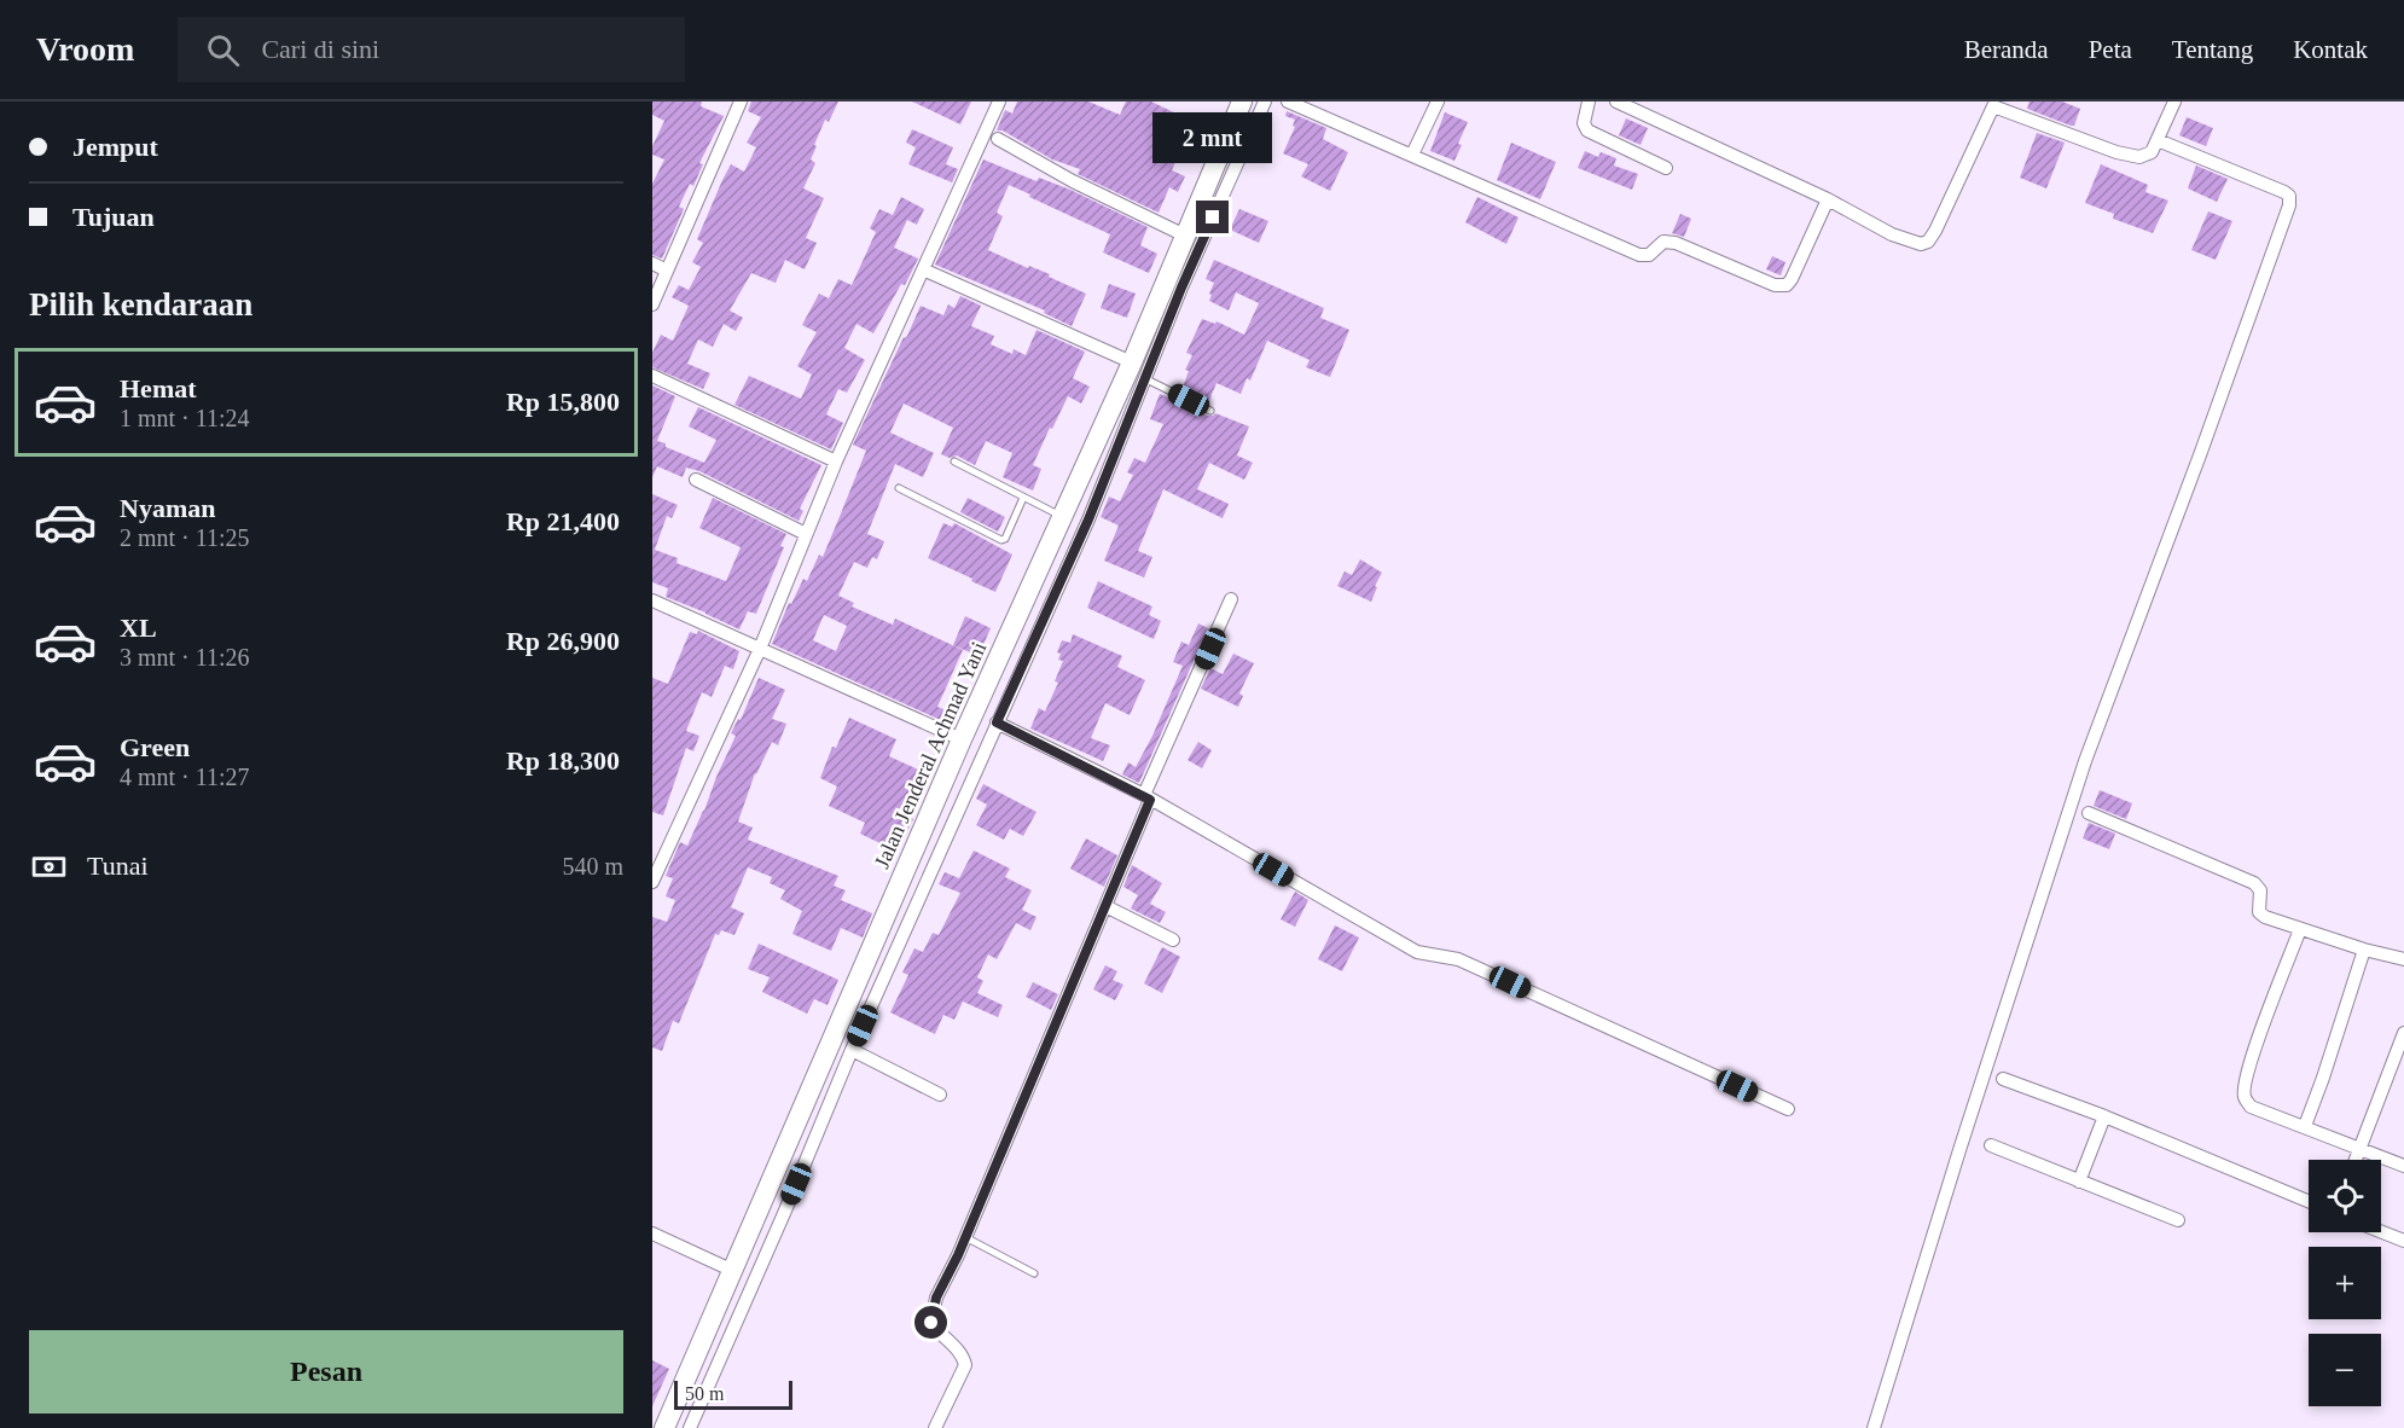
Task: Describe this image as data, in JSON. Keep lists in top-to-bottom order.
{
  "streets": {
    "main road": ["Jalan Jenderal Achmad Yani"]
  },
  "scale_bar": "50 m",
  "page": {
    "header": "Vroom",
    "search": "Cari di sini",
    "nav": [
      "Beranda",
      "Peta",
      "Tentang",
      "Kontak"
    ],
    "banner": ["Jemput", "Tujuan"],
    "bubble": "2 mnt",
    "heading": "Pilih kendaraan",
    "list": [
      {
        "name": "Hemat",
        "note": "1 mnt · 11:24",
        "value": "Rp 15,800"
      },
      {
        "name": "Nyaman",
        "note": "2 mnt · 11:25",
        "value": "Rp 21,400"
      },
      {
        "name": "XL",
        "note": "3 mnt · 11:26",
        "value": "Rp 26,900"
      },
      {
        "name": "Green",
        "note": "4 mnt · 11:27",
        "value": "Rp 18,300"
      }
    ],
    "pay": ["Tunai", "540 m"],
    "map_buttons": ["+", "−"],
    "buttons": "Pesan",
    "scale": "50 m"
  }
}
